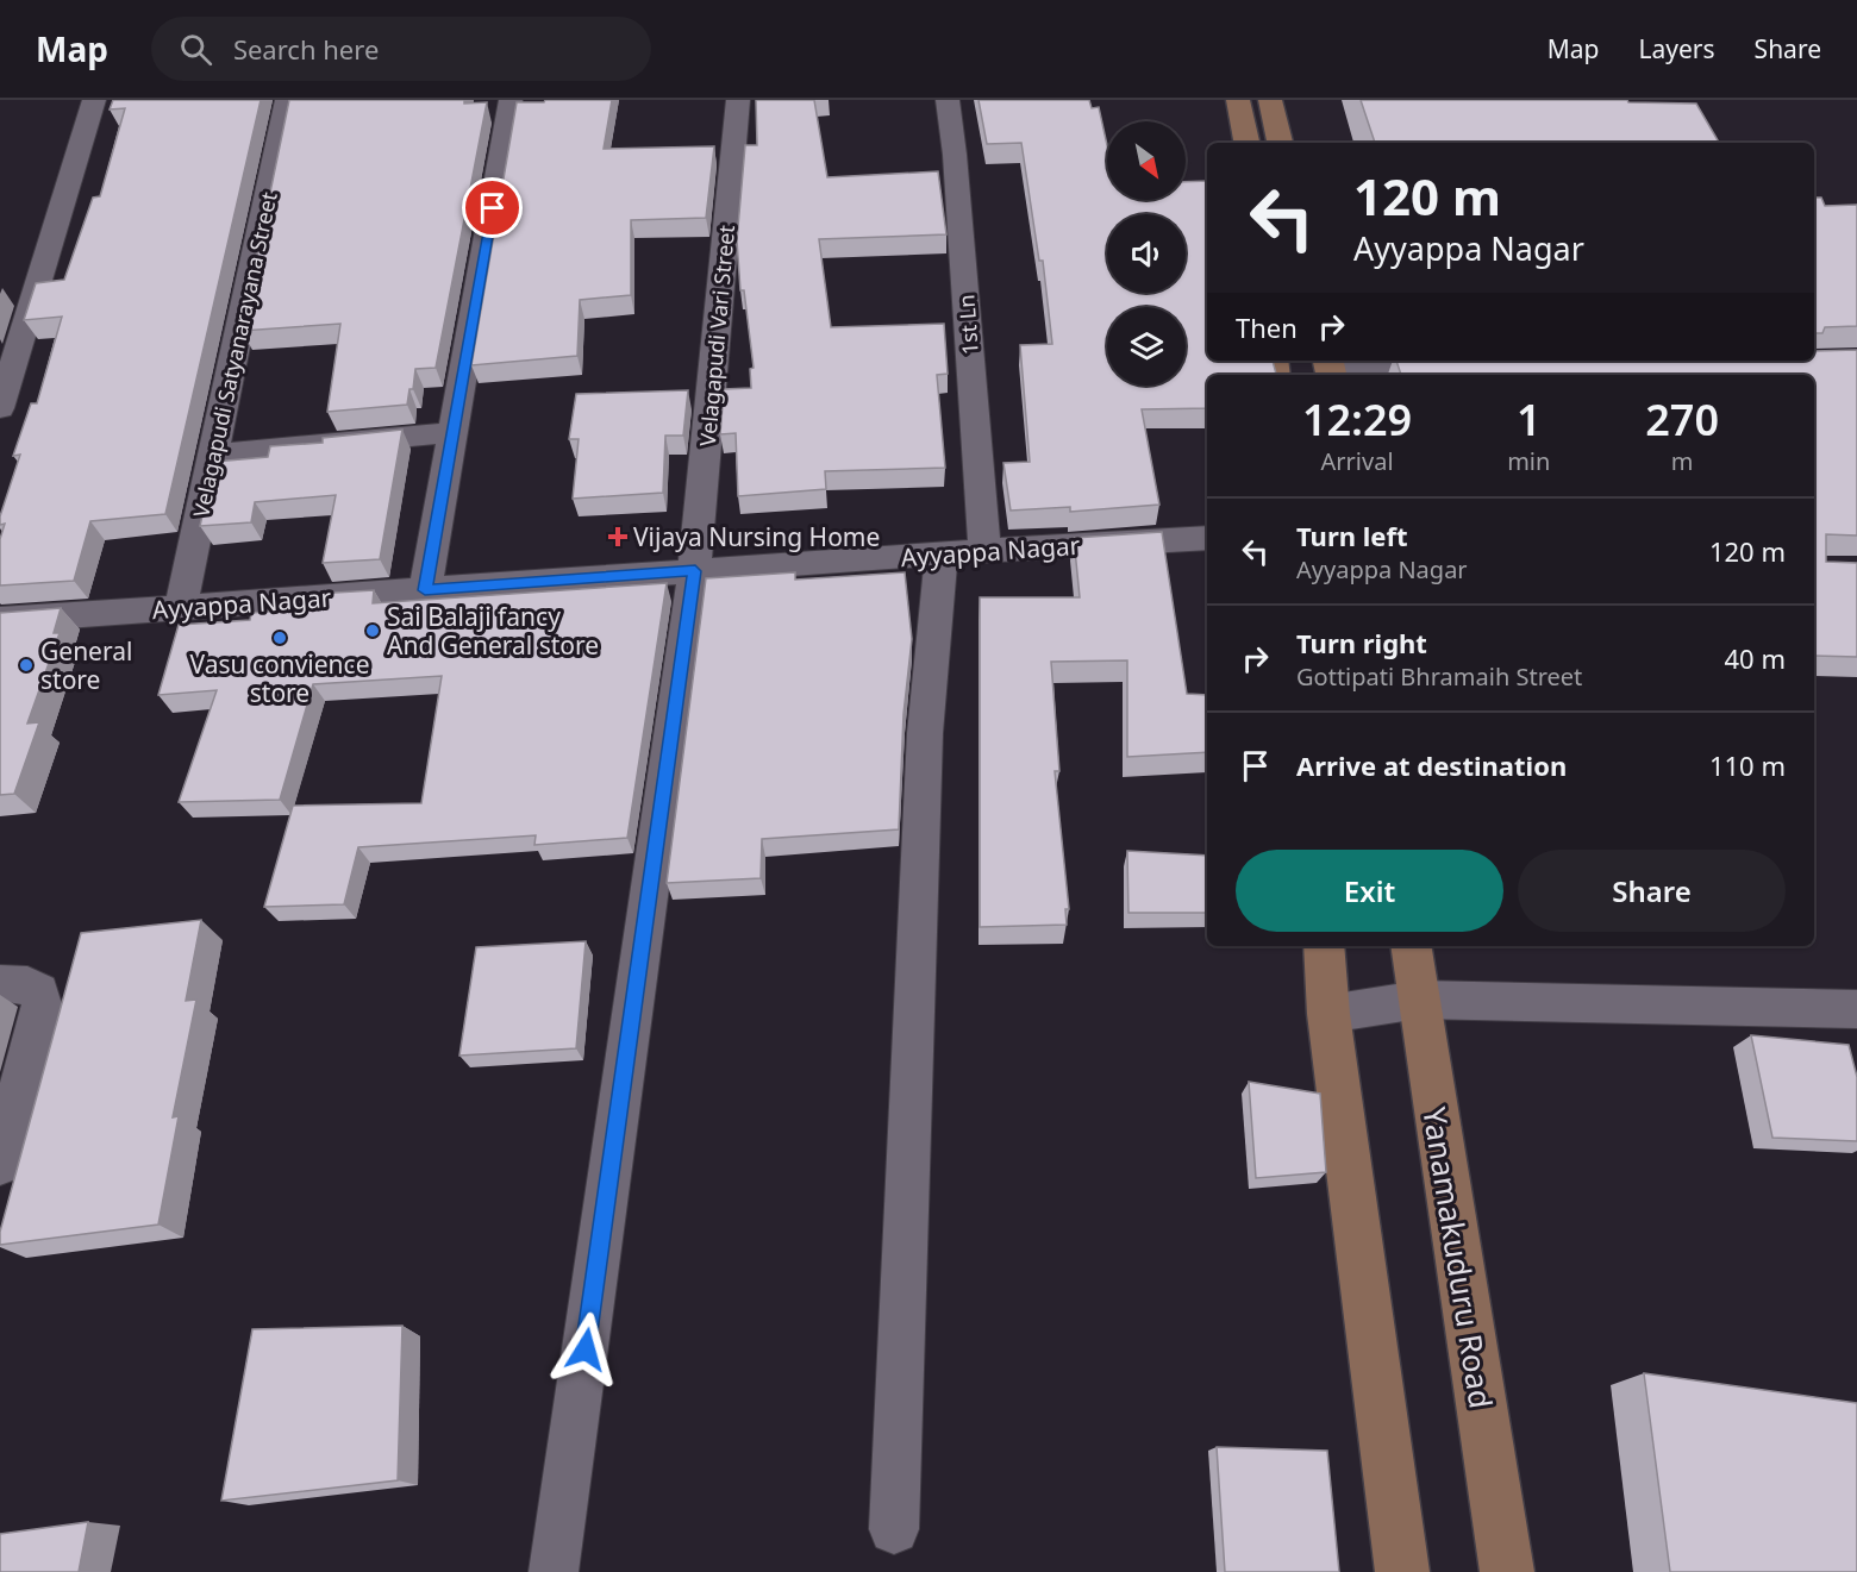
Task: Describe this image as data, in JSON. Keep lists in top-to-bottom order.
{
  "streets": {
    "street": [
      "1st Ln",
      "Velagapudi Vari Street",
      "Velagapudi Satyanarayana Street",
      "Ayyappa Nagar",
      "Yanamakuduru Road"
    ]
  },
  "crossings": [
    ["1st Ln", "Ayyappa Nagar"],
    ["Velagapudi Vari Street", "Ayyappa Nagar"],
    ["Velagapudi Satyanarayana Street", "Ayyappa Nagar"]
  ],
  "places": {
    "health": ["Vijaya Nursing Home"],
    "other": ["Sai Balaji fancy And General store", "Vasu convience store", "General store"]
  },
  "north": "bottom right",
  "page": {
    "header": "Map",
    "search": "Search here",
    "nav": ["Map", "Layers", "Share"],
    "turn": ["120 m", "Ayyappa Nagar"],
    "then": "Then",
    "eta": [
      "12:29",
      "Arrival",
      "1",
      "min",
      "270",
      "m"
    ],
    "list": [
      {
        "name": "Turn left",
        "note": "Ayyappa Nagar",
        "value": "120 m"
      },
      {
        "name": "Turn right",
        "note": "Gottipati Bhramaih Street",
        "value": "40 m"
      },
      {
        "name": "Arrive at destination",
        "value": "110 m"
      }
    ],
    "buttons": ["Exit", "Share"]
  }
}
